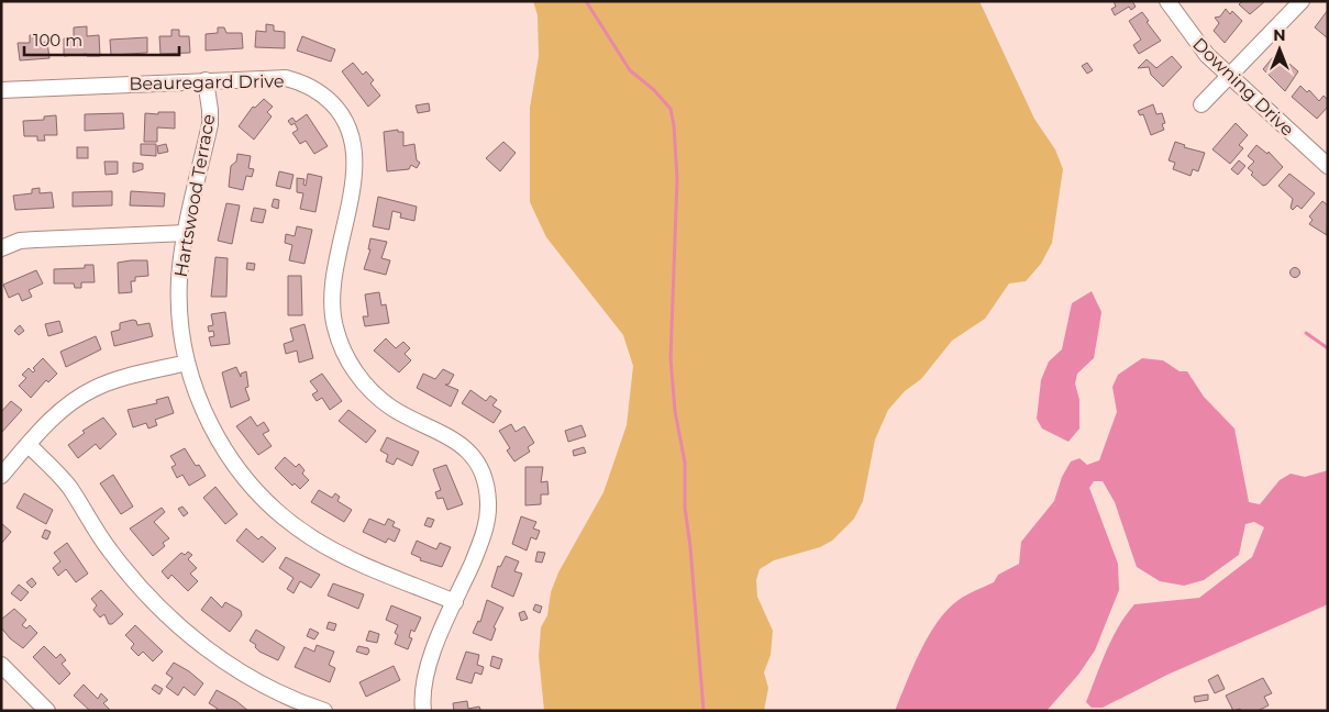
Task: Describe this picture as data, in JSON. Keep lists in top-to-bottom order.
{
  "streets": {
    "street": ["Beauregard Drive", "Downing Drive", "Hartswood Terrace"]
  },
  "crossings": [
    ["Beauregard Drive", "Hartswood Terrace"]
  ],
  "scale_bar": "100 m",
  "north": "top"
}
